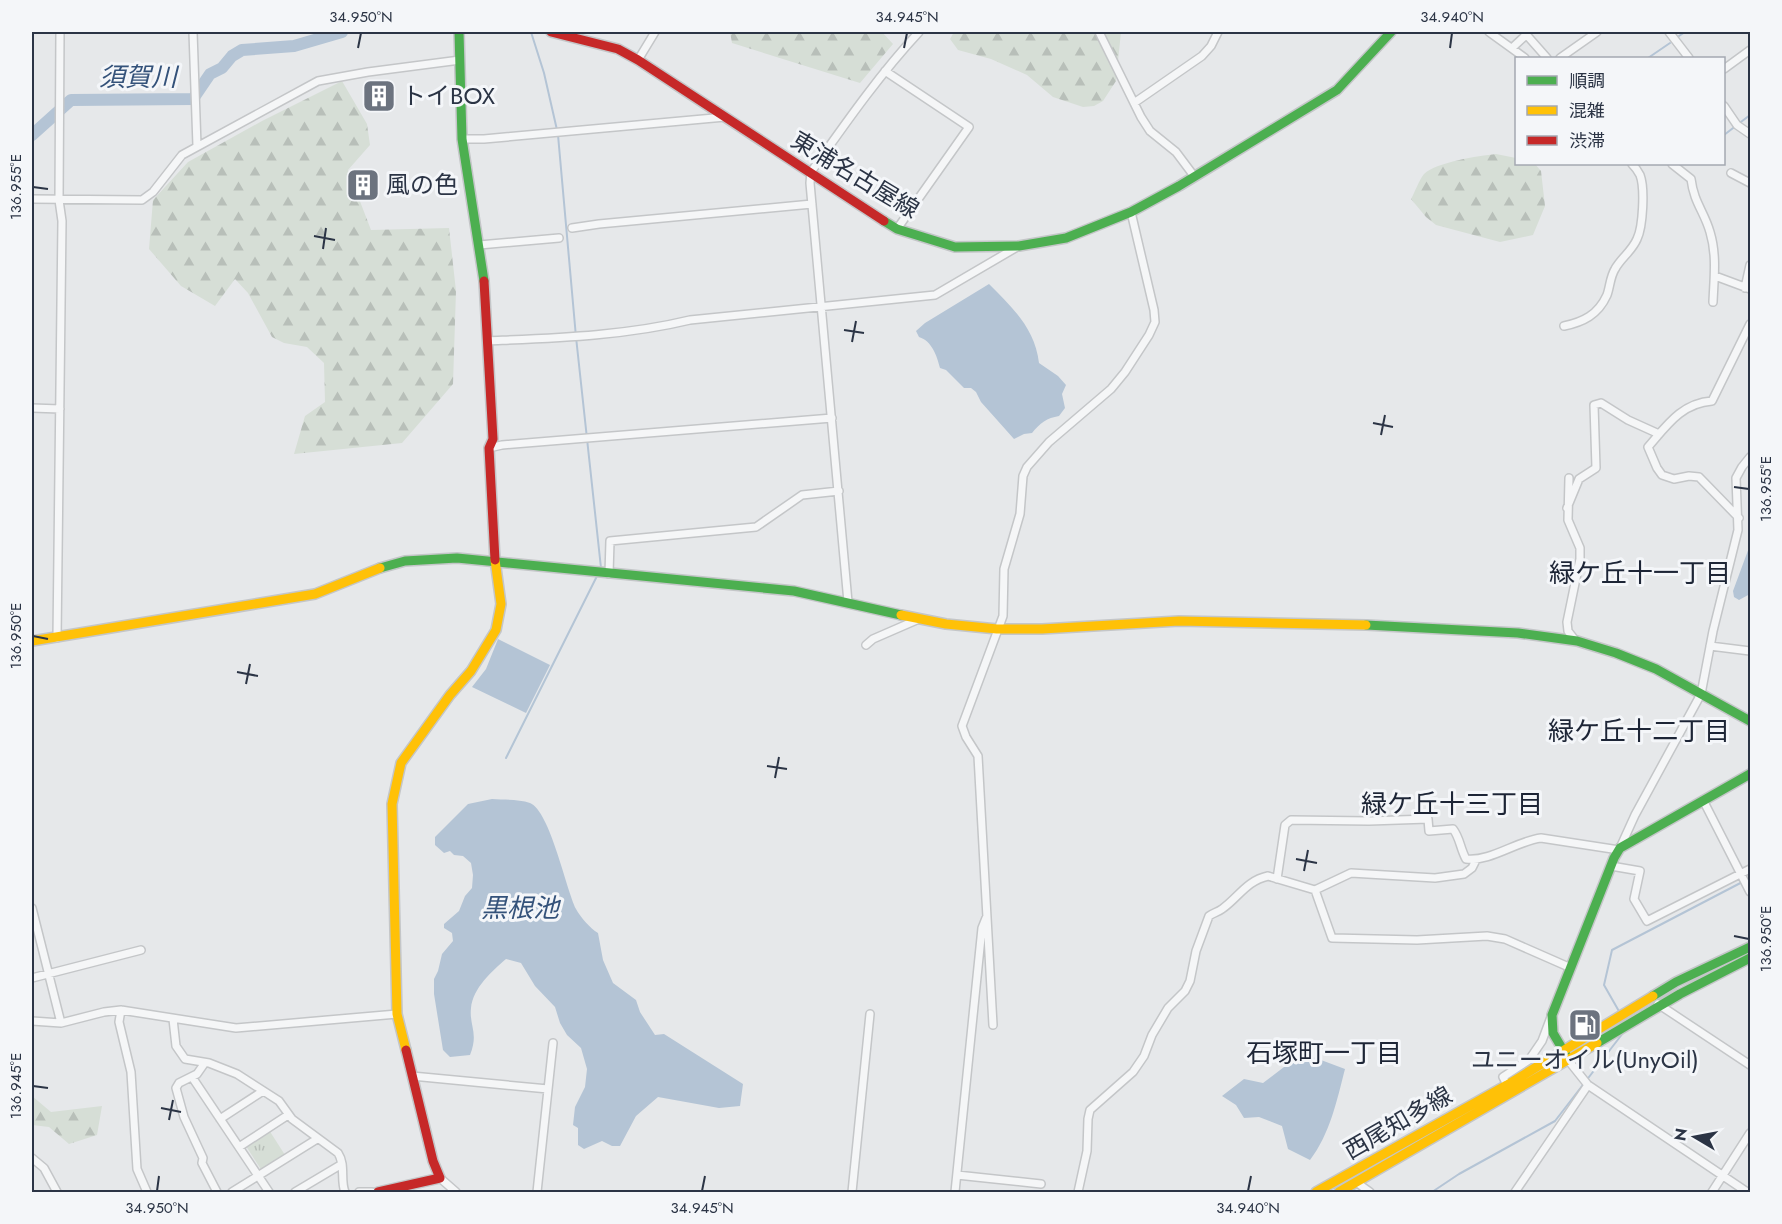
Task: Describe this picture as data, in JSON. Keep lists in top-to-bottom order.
{
  "streets": {
    "street": ["東浦名古屋線", "西尾知多線"]
  },
  "districts": [
    "緑ケ丘十一丁目",
    "緑ケ丘十二丁目",
    "緑ケ丘十三丁目",
    "石塚町一丁目"
  ],
  "water": ["須賀川", "黒根池"],
  "places": {
    "building": ["トイBOX", "風の色"],
    "fuel station": ["ユニーオイル(UnyOil)"]
  },
  "legend": ["順調", "混雑", "渋滞"],
  "north": "left",
  "coordinates": [
    "34.950°N",
    "34.945°N",
    "34.940°N",
    "136.955°E",
    "136.950°E",
    "136.945°E"
  ]
}
